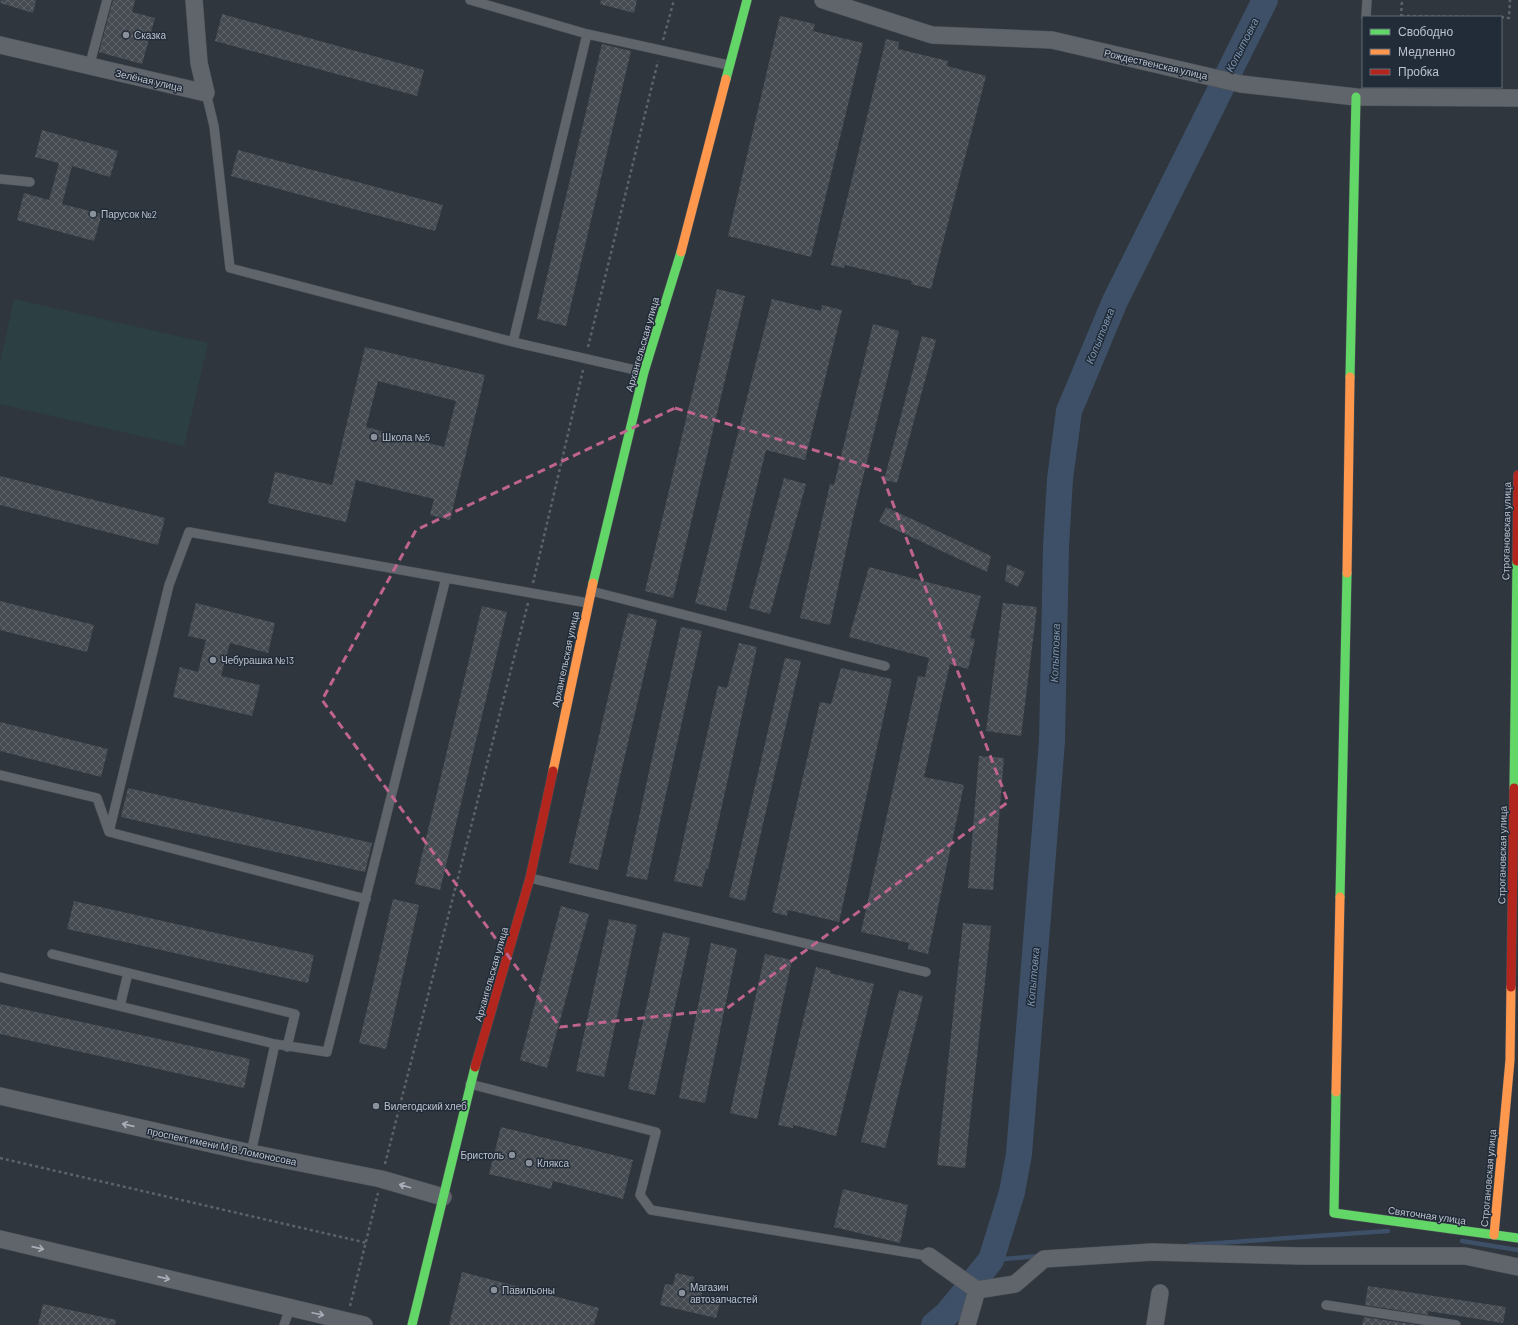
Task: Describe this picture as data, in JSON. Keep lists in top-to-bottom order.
{
  "streets": {
    "street": [
      "Рождественская улица",
      "Зелёная улица",
      "Архангельская улица",
      "Строгановская улица",
      "проспект имени М.В.Ломоносова",
      "Святочная улица"
    ]
  },
  "crossings": [
    ["Рождественская улица", "Святочная улица"],
    ["Архангельская улица", "проспект имени М.В.Ломоносова"],
    ["Строгановская улица", "Святочная улица"]
  ],
  "water": ["Копытовка"],
  "places": [
    "Сказка",
    "Парусок №2",
    "Школа №5",
    "Чебурашка №13",
    "Вилегодский хлеб",
    "Бристоль",
    "Клякса",
    "Павильоны",
    "Магазин автозапчастей"
  ],
  "legend": ["Свободно", "Медленно", "Пробка"]
}
